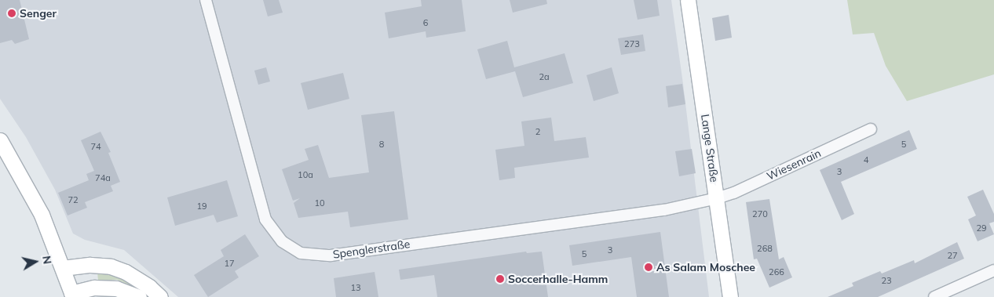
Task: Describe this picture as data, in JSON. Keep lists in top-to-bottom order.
{
  "streets": {
    "main road": ["Lange Straße"],
    "street": ["Wiesenrain", "Spenglerstraße"]
  },
  "crossings": [
    ["Lange Straße", "Wiesenrain"],
    ["Lange Straße", "Spenglerstraße"],
    ["Wiesenrain", "Spenglerstraße"]
  ],
  "places": ["Senger", "As Salam Moschee", "Soccerhalle-Hamm"],
  "house_numbers": [
    "6",
    "273",
    "2a",
    "2",
    "8",
    "5",
    "74",
    "4",
    "3",
    "10a",
    "74a",
    "72",
    "10",
    "19",
    "270",
    "29",
    "268",
    "3",
    "5",
    "27",
    "17",
    "266",
    "23",
    "13"
  ],
  "north": "right"
}
